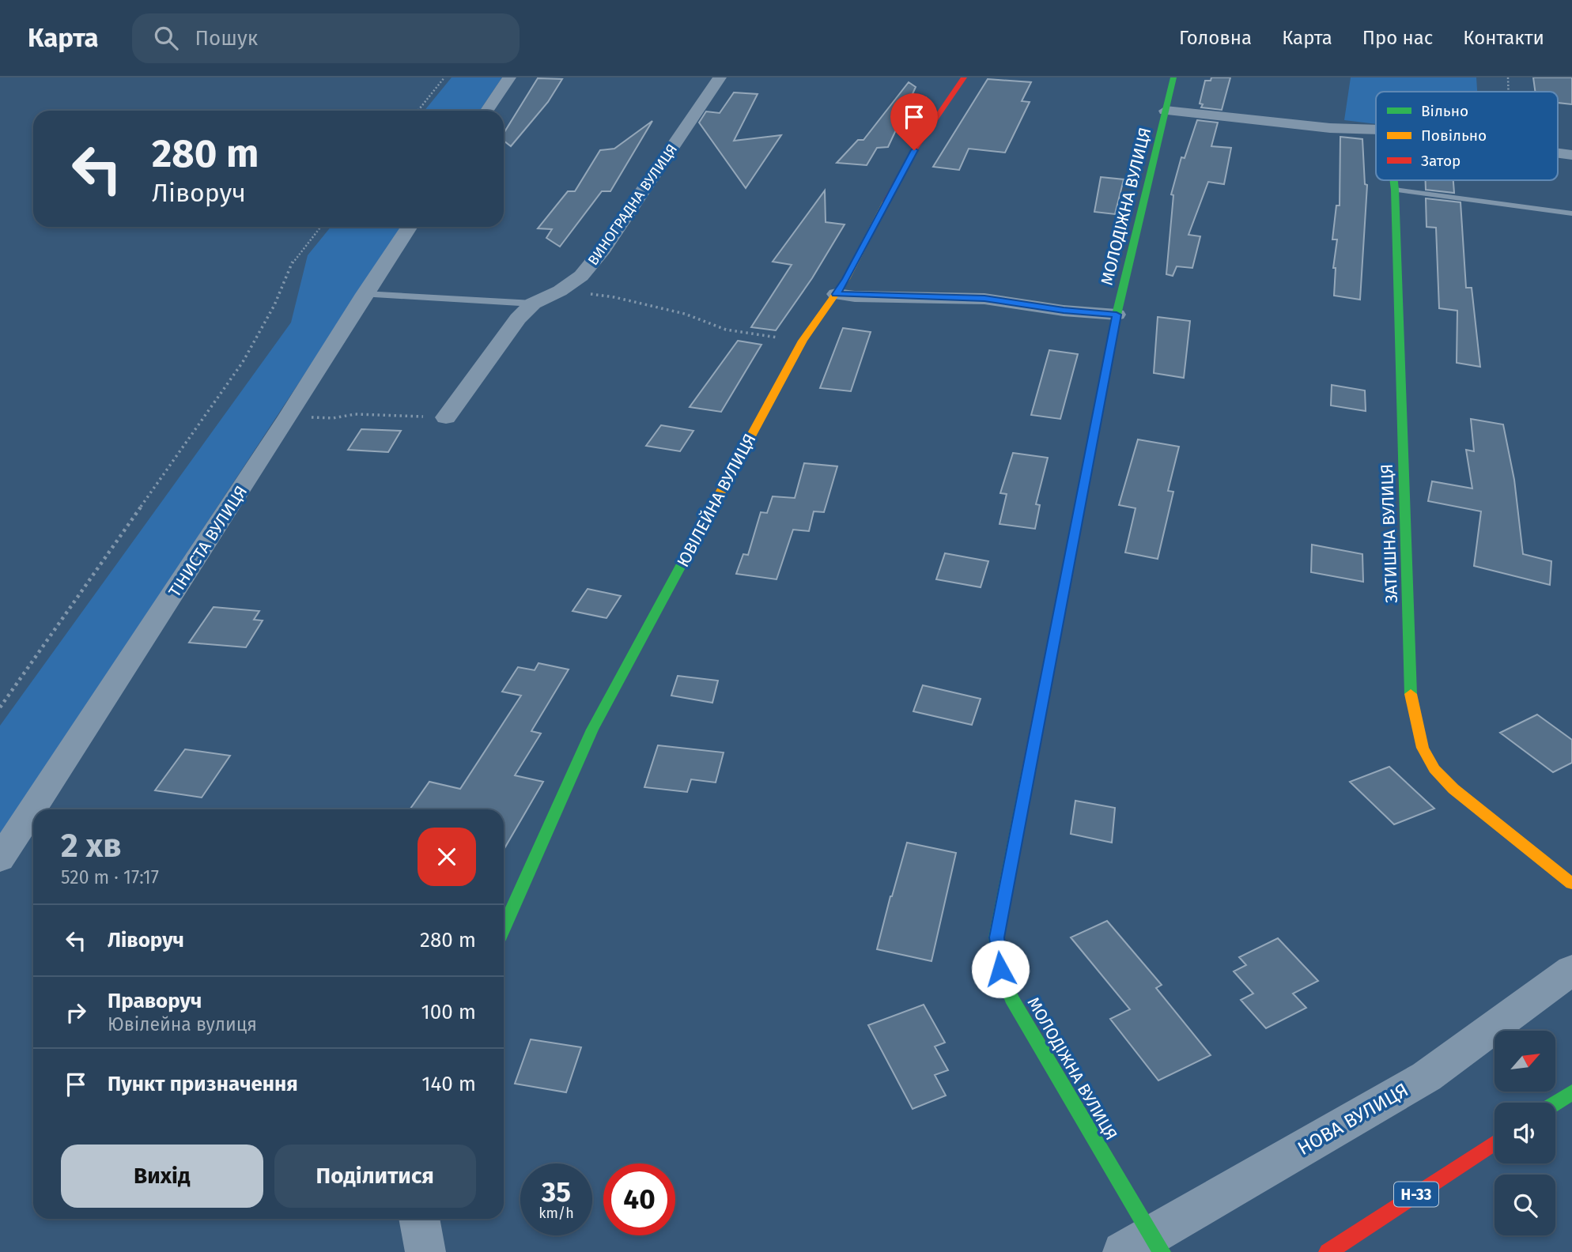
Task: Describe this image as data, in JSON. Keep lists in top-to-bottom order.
{
  "streets": {
    "street": [
      "ВИНОГРАДНА ВУЛИЦЯ",
      "МОЛОДІЖНА ВУЛИЦЯ",
      "ЮВІЛЕЙНА ВУЛИЦЯ",
      "ЗАТИШНА ВУЛИЦЯ",
      "ТІНИСТА ВУЛИЦЯ",
      "НОВА ВУЛИЦЯ",
      "Н-33"
    ]
  },
  "crossings": [
    ["МОЛОДІЖНА ВУЛИЦЯ", "НОВА ВУЛИЦЯ"]
  ],
  "legend": ["Вільно", "Повільно", "Затор"],
  "north": "top right",
  "page": {
    "header": "Карта",
    "search": "Пошук",
    "nav": [
      "Головна",
      "Карта",
      "Про нас",
      "Контакти"
    ],
    "turn": ["280 m", "Ліворуч"],
    "heading": ["2 хв", "520 m · 17:17"],
    "list": [
      {
        "name": "Ліворуч",
        "value": "280 m"
      },
      {
        "name": "Праворуч",
        "note": "Ювілейна вулиця",
        "value": "100 m"
      },
      {
        "name": "Пункт призначення",
        "value": "140 m"
      }
    ],
    "buttons": ["Вихід", "Поділитися"],
    "speed": "35 km/h",
    "limit": "40"
  }
}
